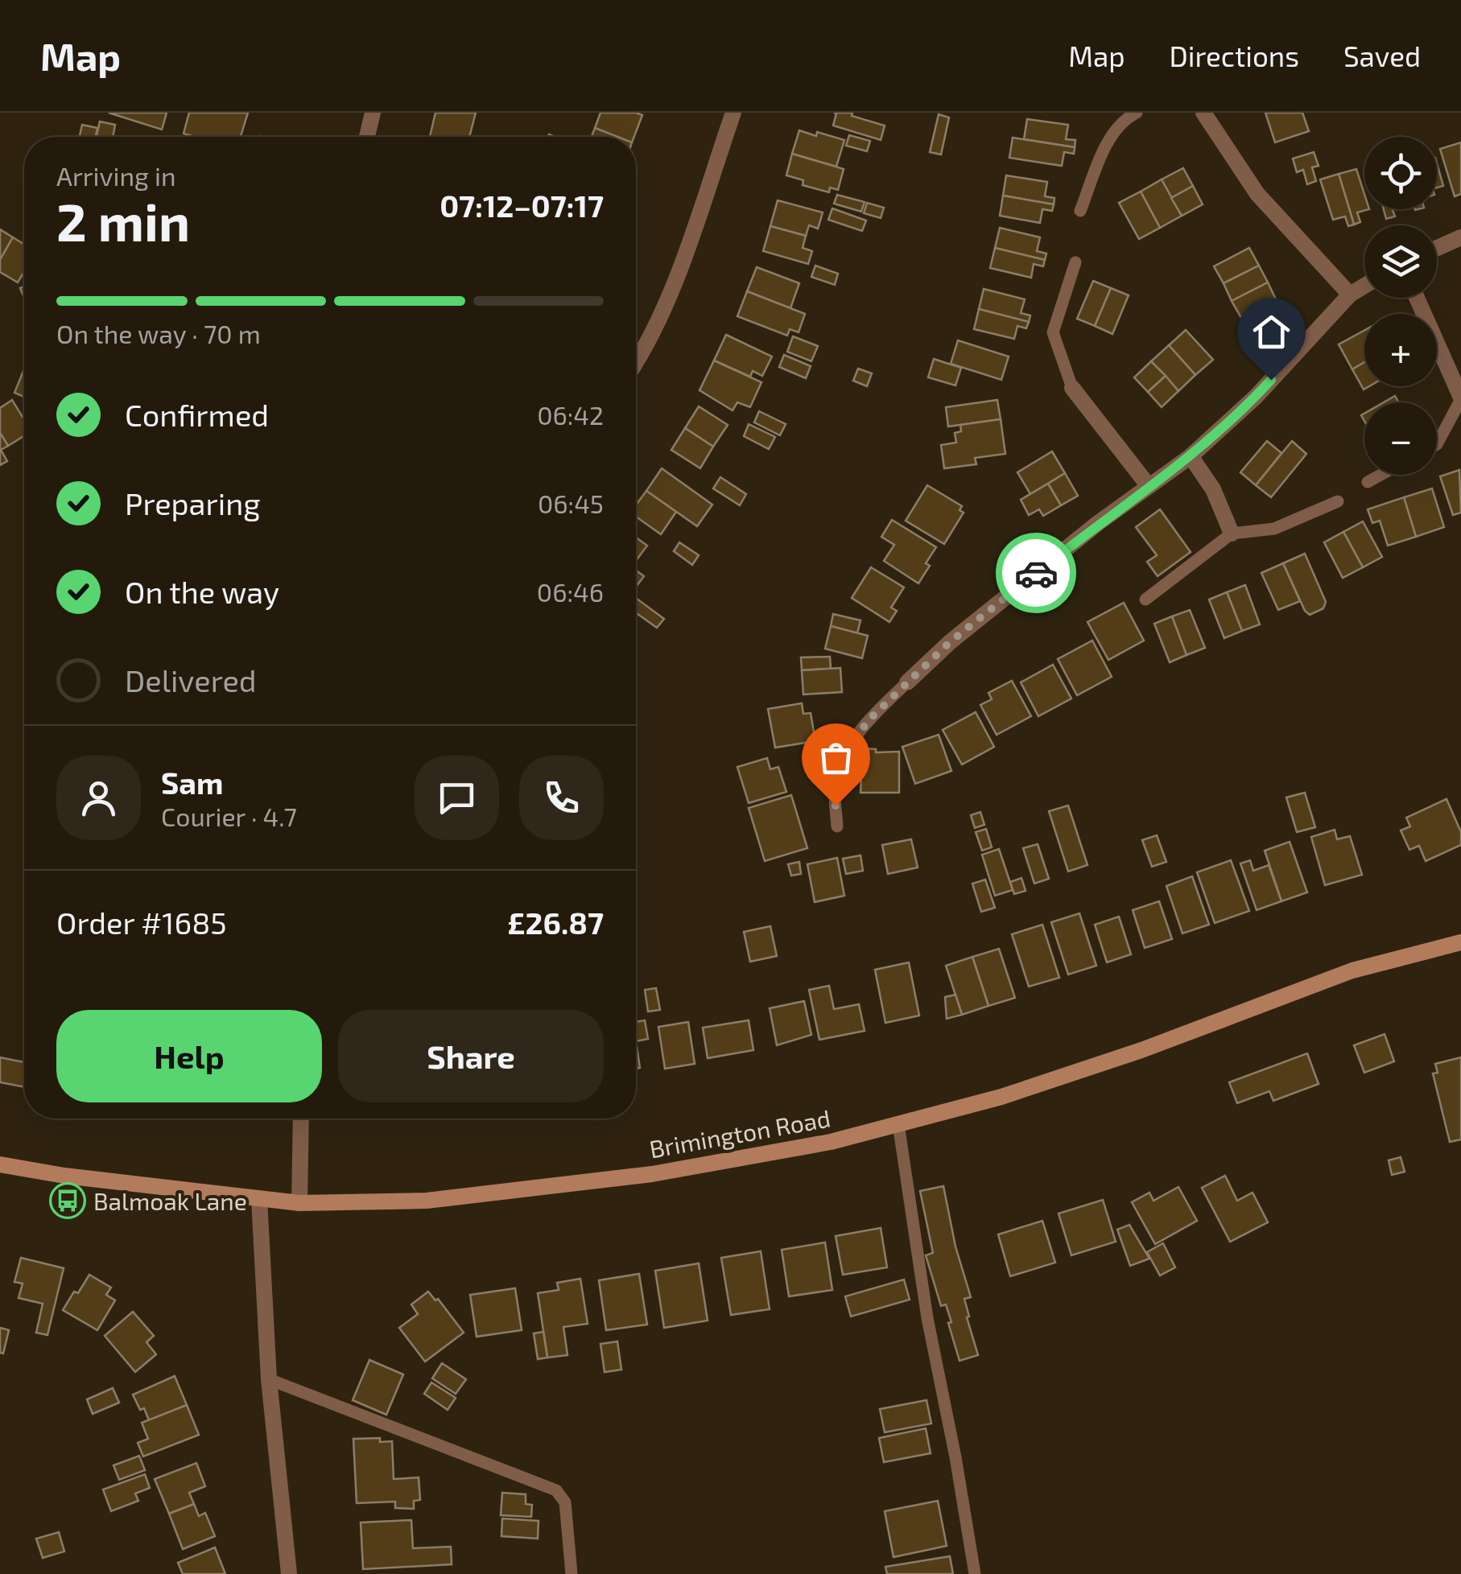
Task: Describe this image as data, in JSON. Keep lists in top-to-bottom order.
{
  "streets": {
    "main road": ["Brimington Road"]
  },
  "places": {
    "bus stop": ["Balmoak Lane"]
  },
  "page": {
    "header": "Map",
    "nav": ["Map", "Directions", "Saved"],
    "map_buttons": ["+", "−"],
    "heading": ["2 min", "Arriving in", "07:12–07:17"],
    "panel": [
      "Sam",
      "Courier · 4.7",
      "Order #1685",
      "£26.87"
    ],
    "bar": "On the way · 70 m",
    "list": [
      ["Confirmed", "06:42"],
      ["Preparing", "06:45"],
      ["On the way", "06:46"],
      "Delivered"
    ],
    "buttons": ["Help", "Share"]
  }
}
